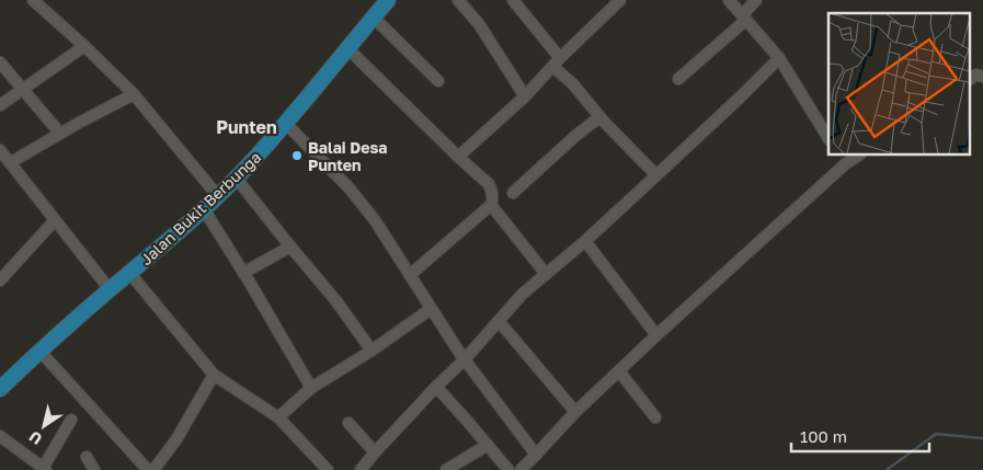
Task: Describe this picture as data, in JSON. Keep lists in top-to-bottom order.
{
  "streets": {
    "main road": ["Jalan Bukit Berbunga"]
  },
  "districts": ["Punten"],
  "places": ["Balai Desa Punten"],
  "scale_bar": "100 m",
  "north": "bottom left"
}
